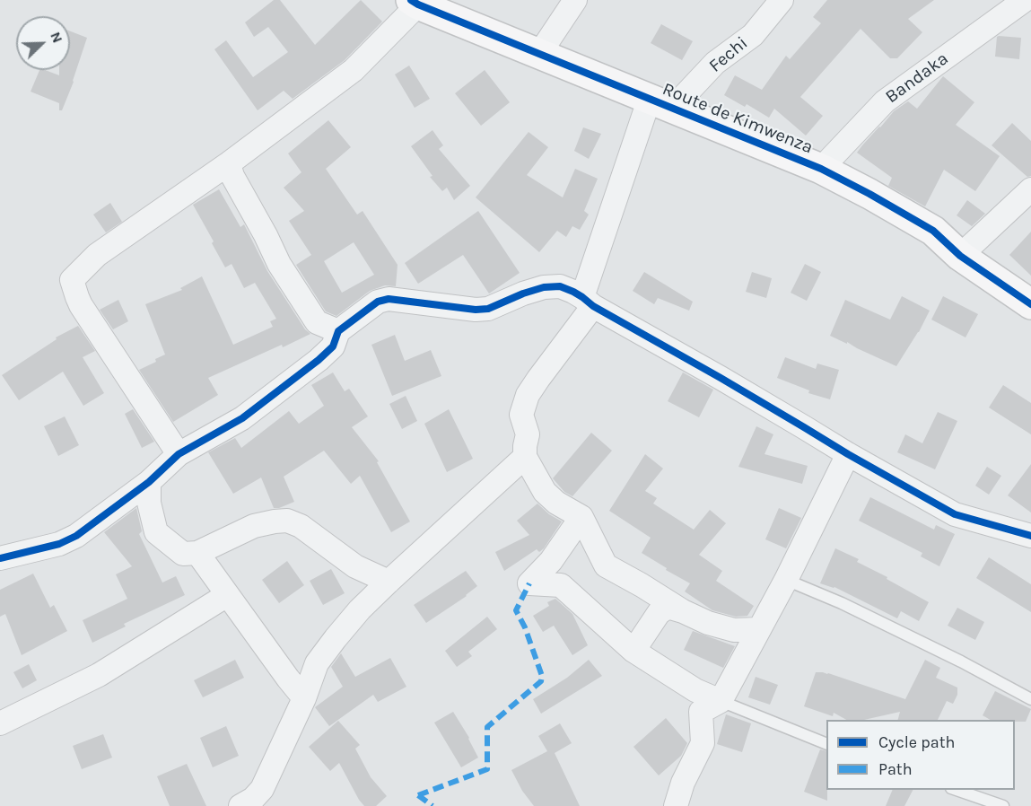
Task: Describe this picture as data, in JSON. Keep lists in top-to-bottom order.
{
  "streets": {
    "street": ["Fechi", "Bandaka", "Route de Kimwenza"]
  },
  "crossings": [
    ["Fechi", "Route de Kimwenza"],
    ["Bandaka", "Route de Kimwenza"]
  ],
  "legend": ["Cycle path", "Path"],
  "north": "top right"
}
